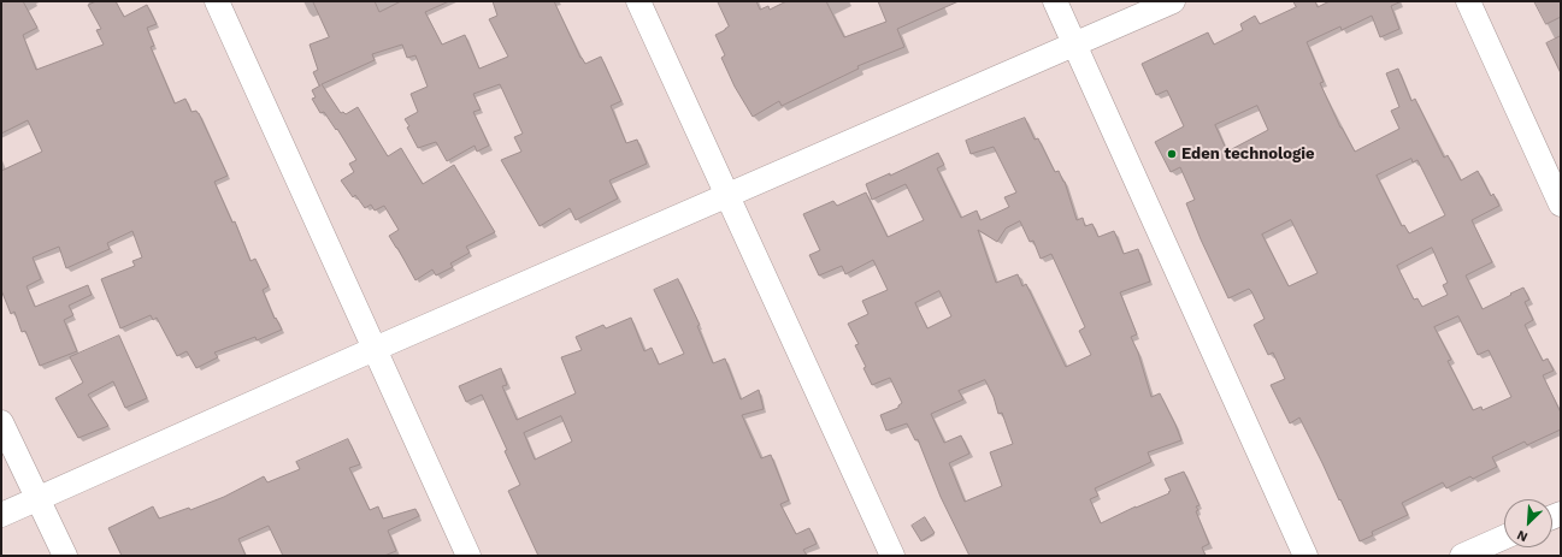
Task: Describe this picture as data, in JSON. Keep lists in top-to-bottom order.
{
  "places": ["Eden technologie"],
  "north": "bottom left"
}
